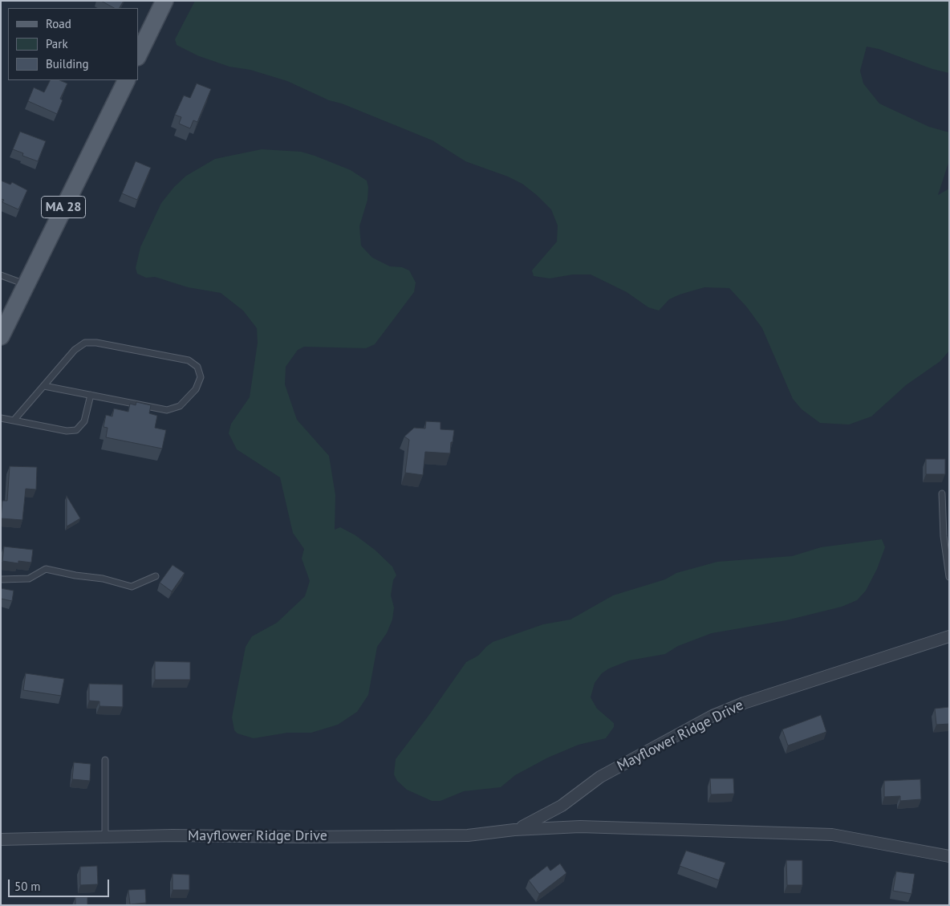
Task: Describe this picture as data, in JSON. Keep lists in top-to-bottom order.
{
  "streets": {
    "main road": ["MA 28"],
    "street": ["Mayflower Ridge Drive"]
  },
  "legend": ["Road", "Park", "Building"],
  "scale_bar": "50 m"
}
